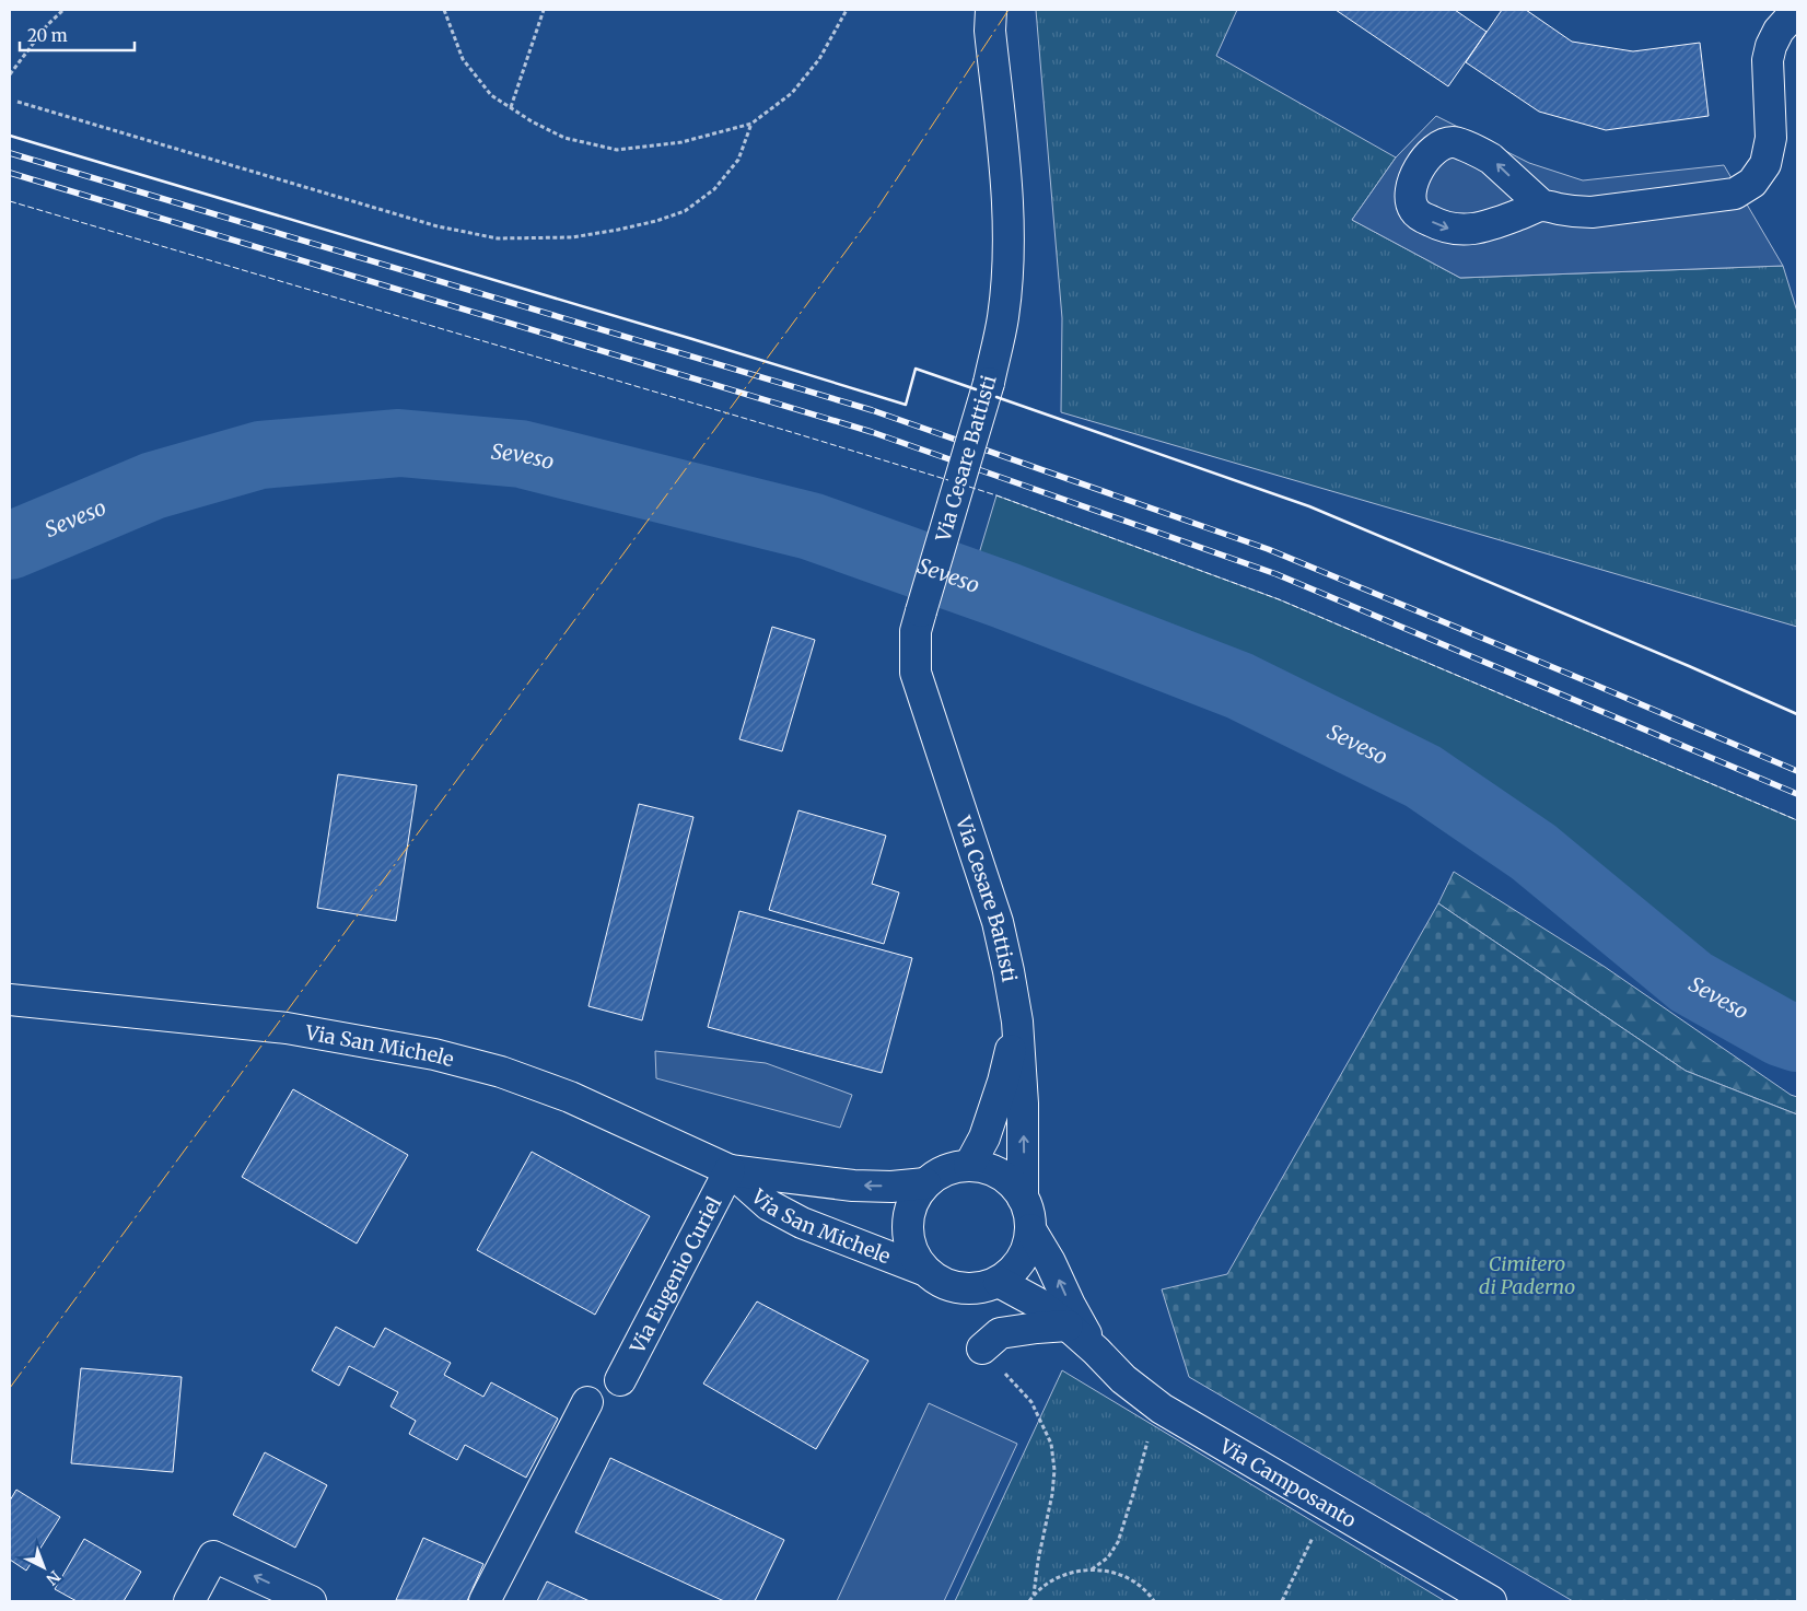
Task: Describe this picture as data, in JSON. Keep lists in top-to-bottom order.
{
  "streets": {
    "street": [
      "Via Cesare Battisti",
      "Via San Michele",
      "Via Eugenio Curiel",
      "Via Camposanto"
    ]
  },
  "crossings": [
    ["Via Cesare Battisti", "Via San Michele"],
    ["Via Cesare Battisti", "Via Camposanto"],
    ["Via San Michele", "Via Eugenio Curiel"],
    ["Via San Michele", "Via Camposanto"]
  ],
  "water": ["Seveso"],
  "parks": ["Cimitero di Paderno"],
  "scale_bar": "20 m",
  "north": "bottom right"
}
